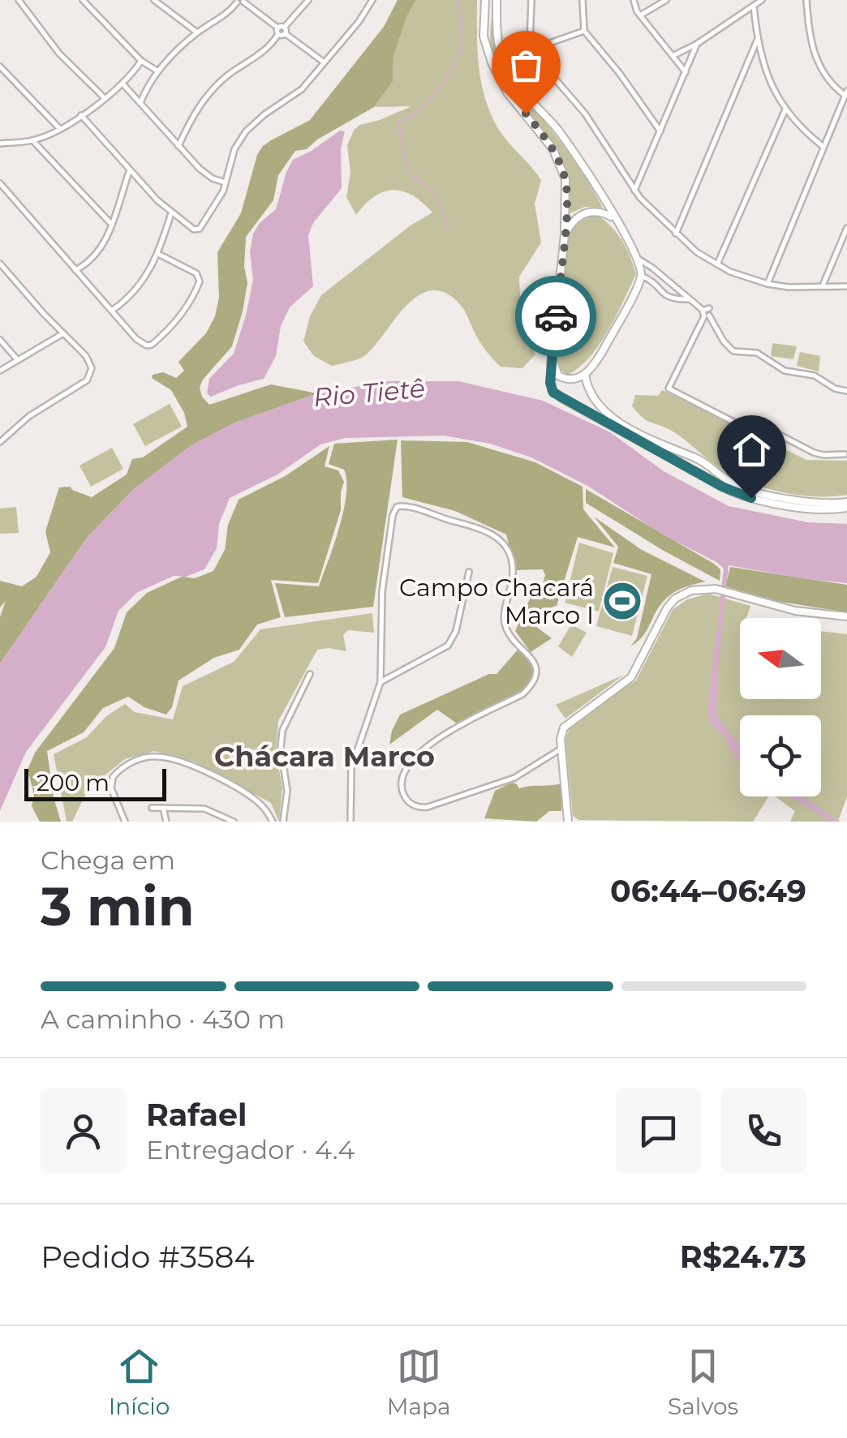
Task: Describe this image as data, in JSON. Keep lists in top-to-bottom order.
{
  "districts": ["Chácara Marco"],
  "water": ["Rio Tietê"],
  "places": {
    "sports": ["Campo Chacará Marco I"]
  },
  "scale_bar": "200 m",
  "north": "left",
  "page": {
    "scale": "200 m",
    "heading": ["3 min", "Chega em", "06:44–06:49"],
    "panel": [
      "Rafael",
      "Entregador · 4.4",
      "Pedido #3584",
      "R$24.73"
    ],
    "bar": "A caminho · 430 m",
    "tabs": ["Início", "Mapa", "Salvos"]
  }
}
